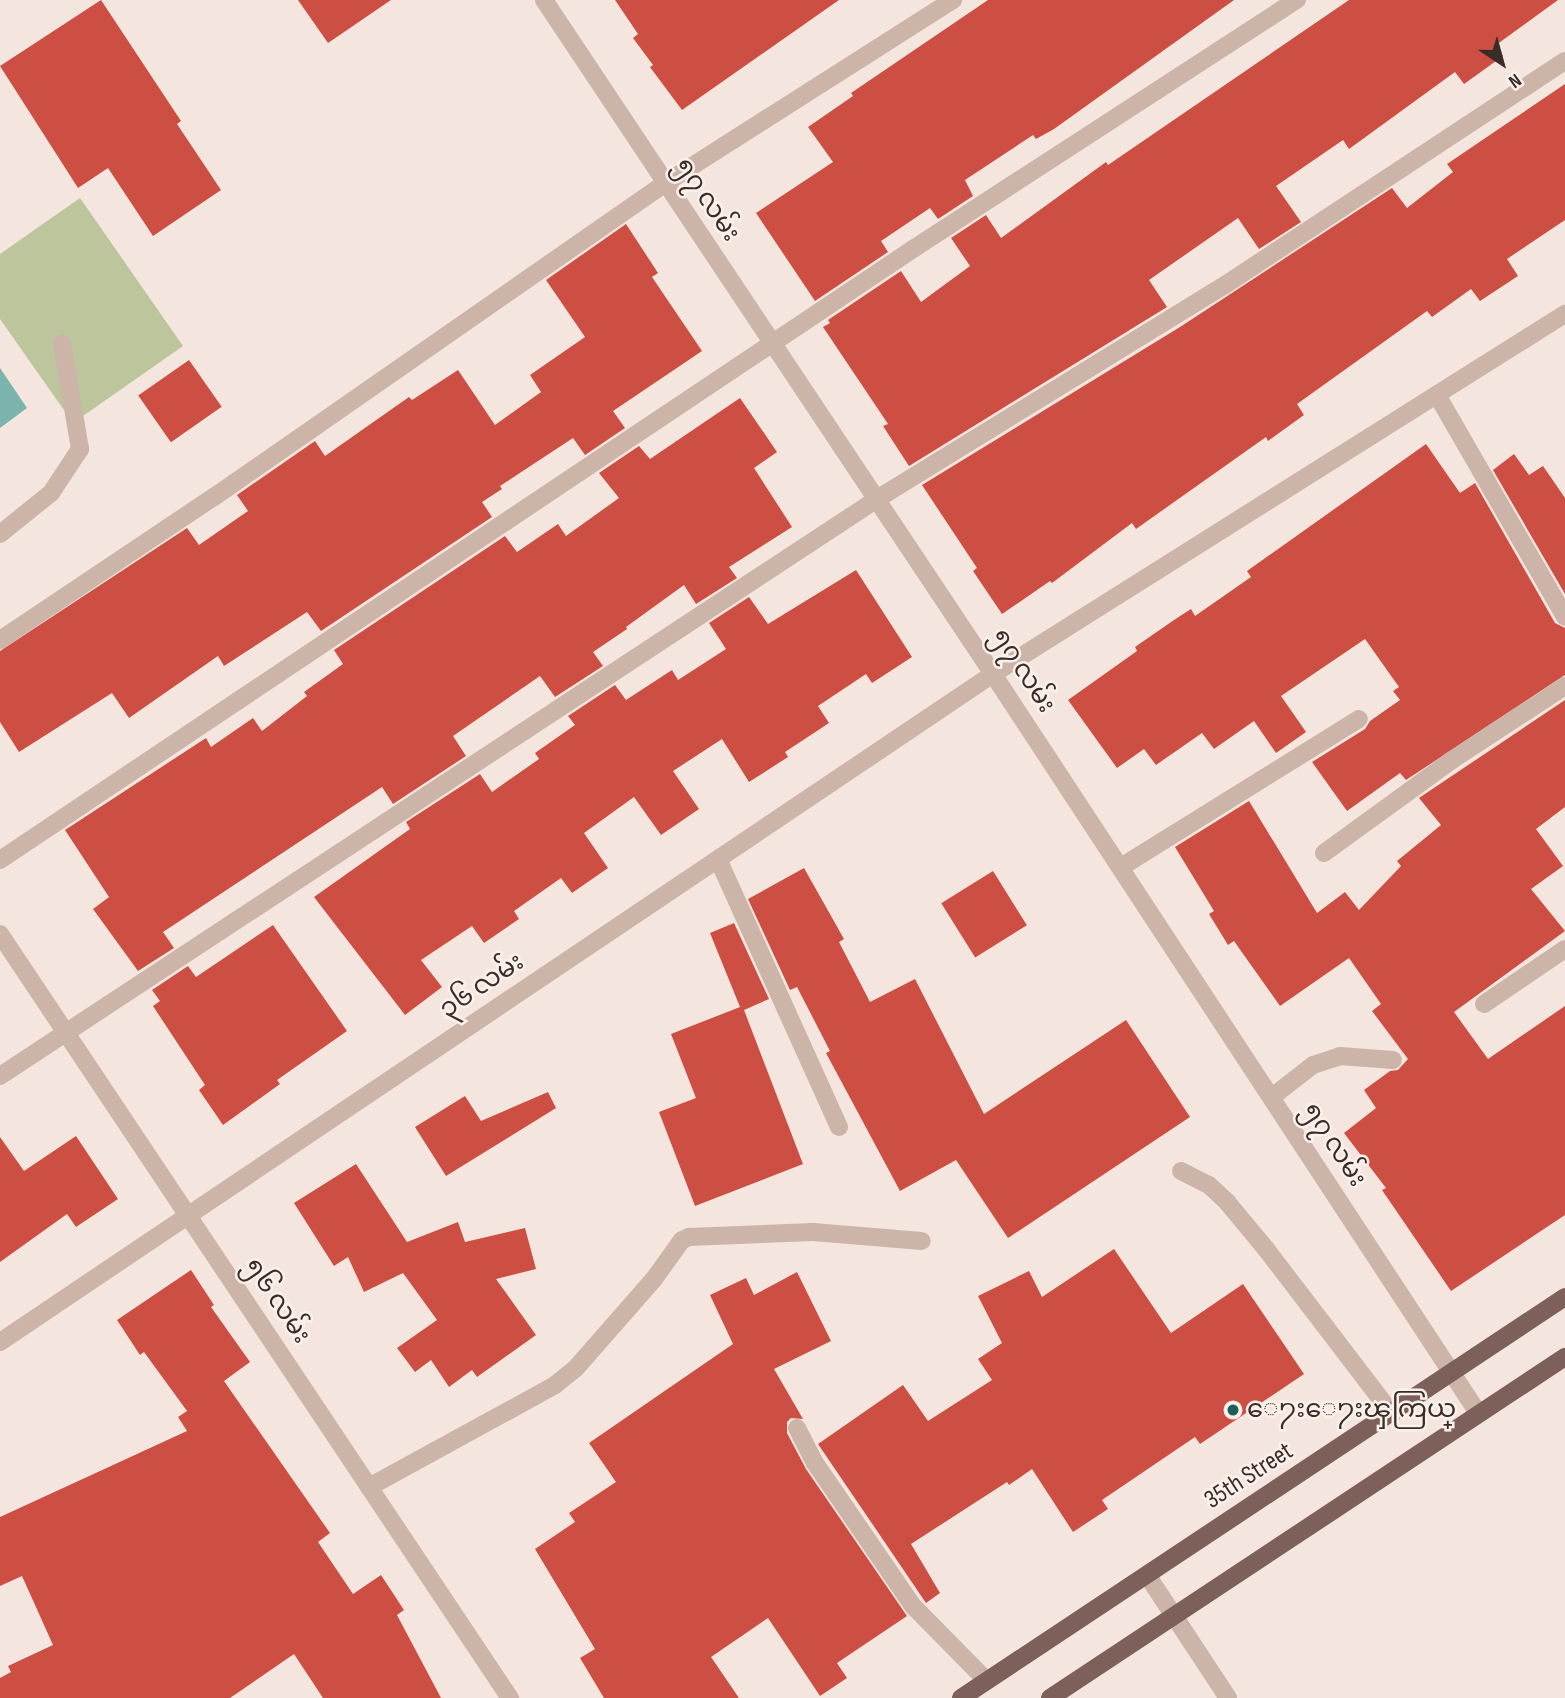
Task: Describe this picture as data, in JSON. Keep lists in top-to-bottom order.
{
  "streets": {
    "main road": ["35th Street"],
    "street": ["၅၇ လမ်း", "၃၆ လမ်း", "၅၆ လမ်း"]
  },
  "crossings": [
    ["၅၇ လမ်း", "၃၆ လမ်း"],
    ["၅၇ လမ်း", "35th Street"],
    ["၃၆ လမ်း", "၅၆ လမ်း"]
  ],
  "places": ["ေ႒းေ႒းၾကြယ္"],
  "north": "bottom right"
}
